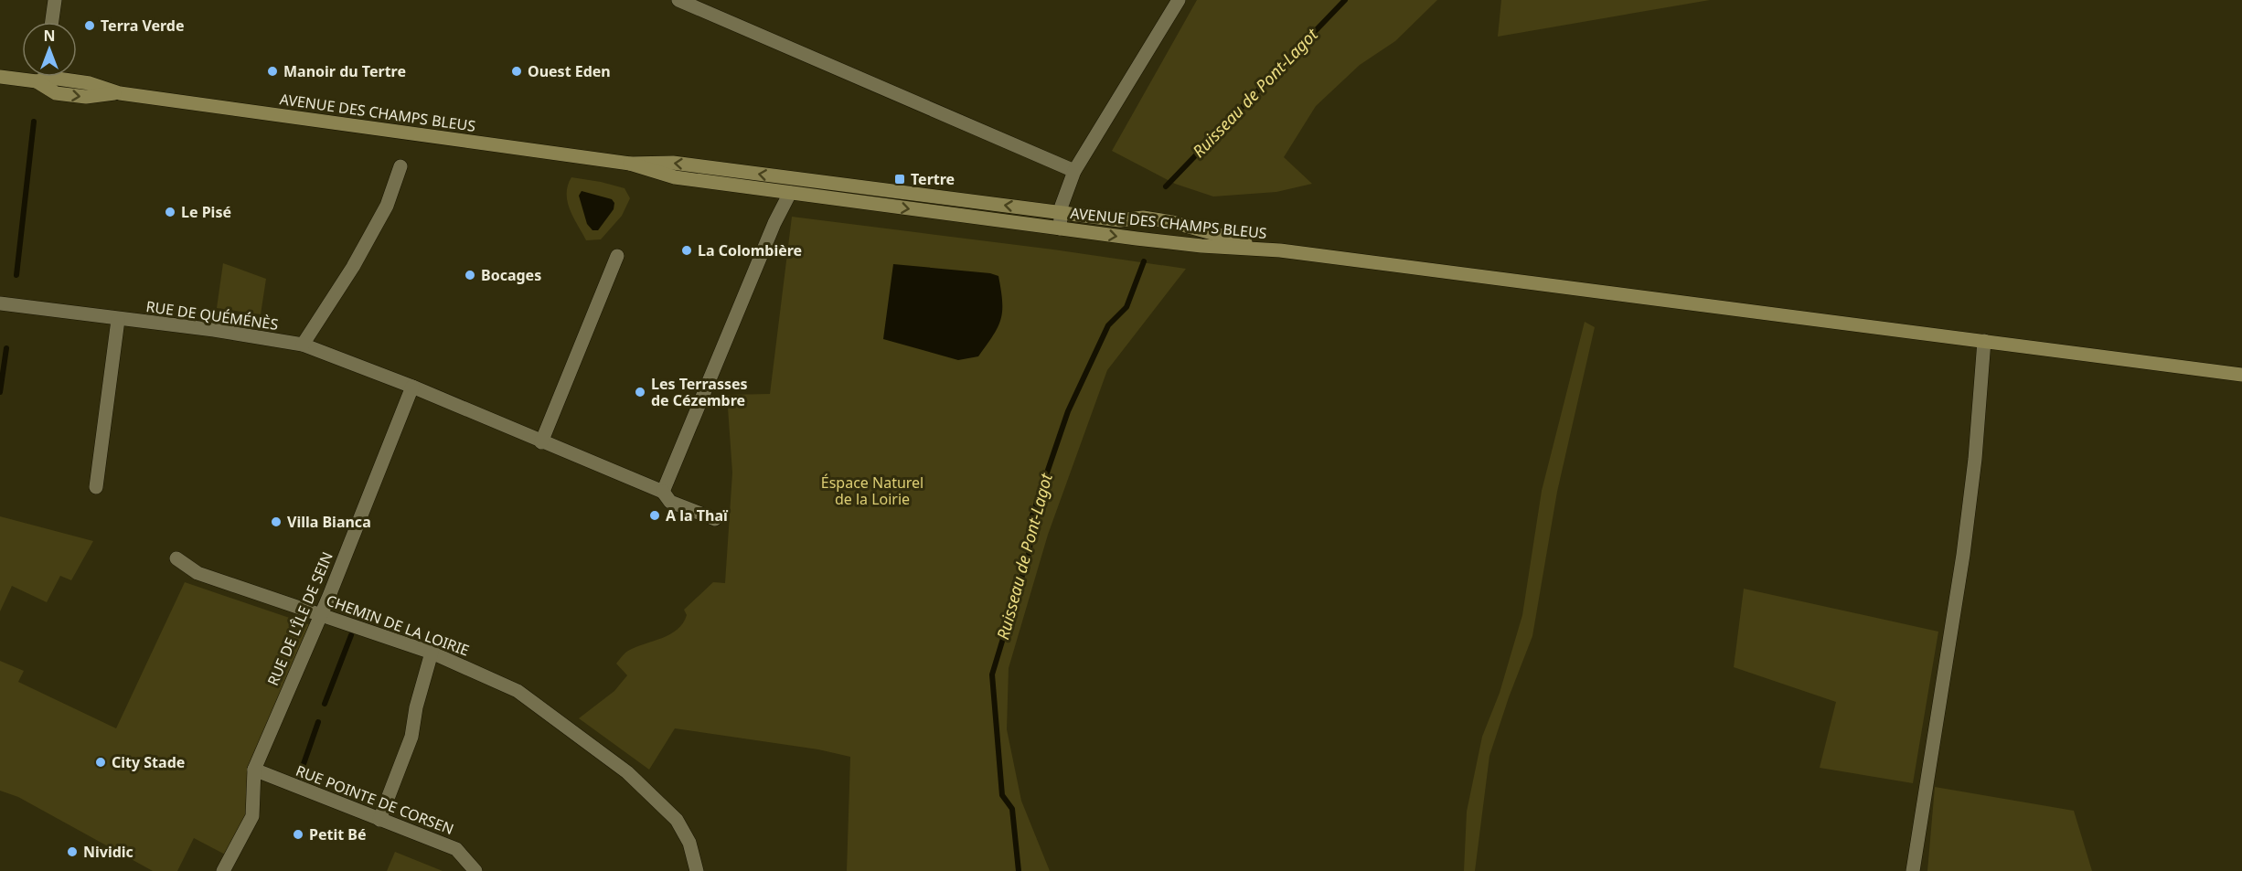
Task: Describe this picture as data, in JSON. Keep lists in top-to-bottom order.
{
  "streets": {
    "main road": ["AVENUE DES CHAMPS BLEUS"],
    "street": [
      "RUE DE QUÉMÉNÈS",
      "RUE DE L'ÎLE DE SEIN",
      "CHEMIN DE LA LOIRIE",
      "RUE POINTE DE CORSEN"
    ]
  },
  "crossings": [
    ["RUE DE QUÉMÉNÈS", "RUE DE L'ÎLE DE SEIN"],
    ["RUE DE L'ÎLE DE SEIN", "CHEMIN DE LA LOIRIE"],
    ["RUE DE L'ÎLE DE SEIN", "RUE POINTE DE CORSEN"]
  ],
  "water": ["Ruisseau de Pont-Lagot"],
  "parks": ["Éspace Naturel de la Loirie"],
  "places": {
    "other": [
      "Terra Verde",
      "Manoir du Tertre",
      "Ouest Eden",
      "Le Pisé",
      "La Colombière",
      "Bocages",
      "Les Terrasses de Cézembre",
      "A la Thaï",
      "Villa Bianca",
      "City Stade",
      "Petit Bé",
      "Nividic"
    ],
    "transit": ["Tertre"]
  },
  "north": "top"
}
